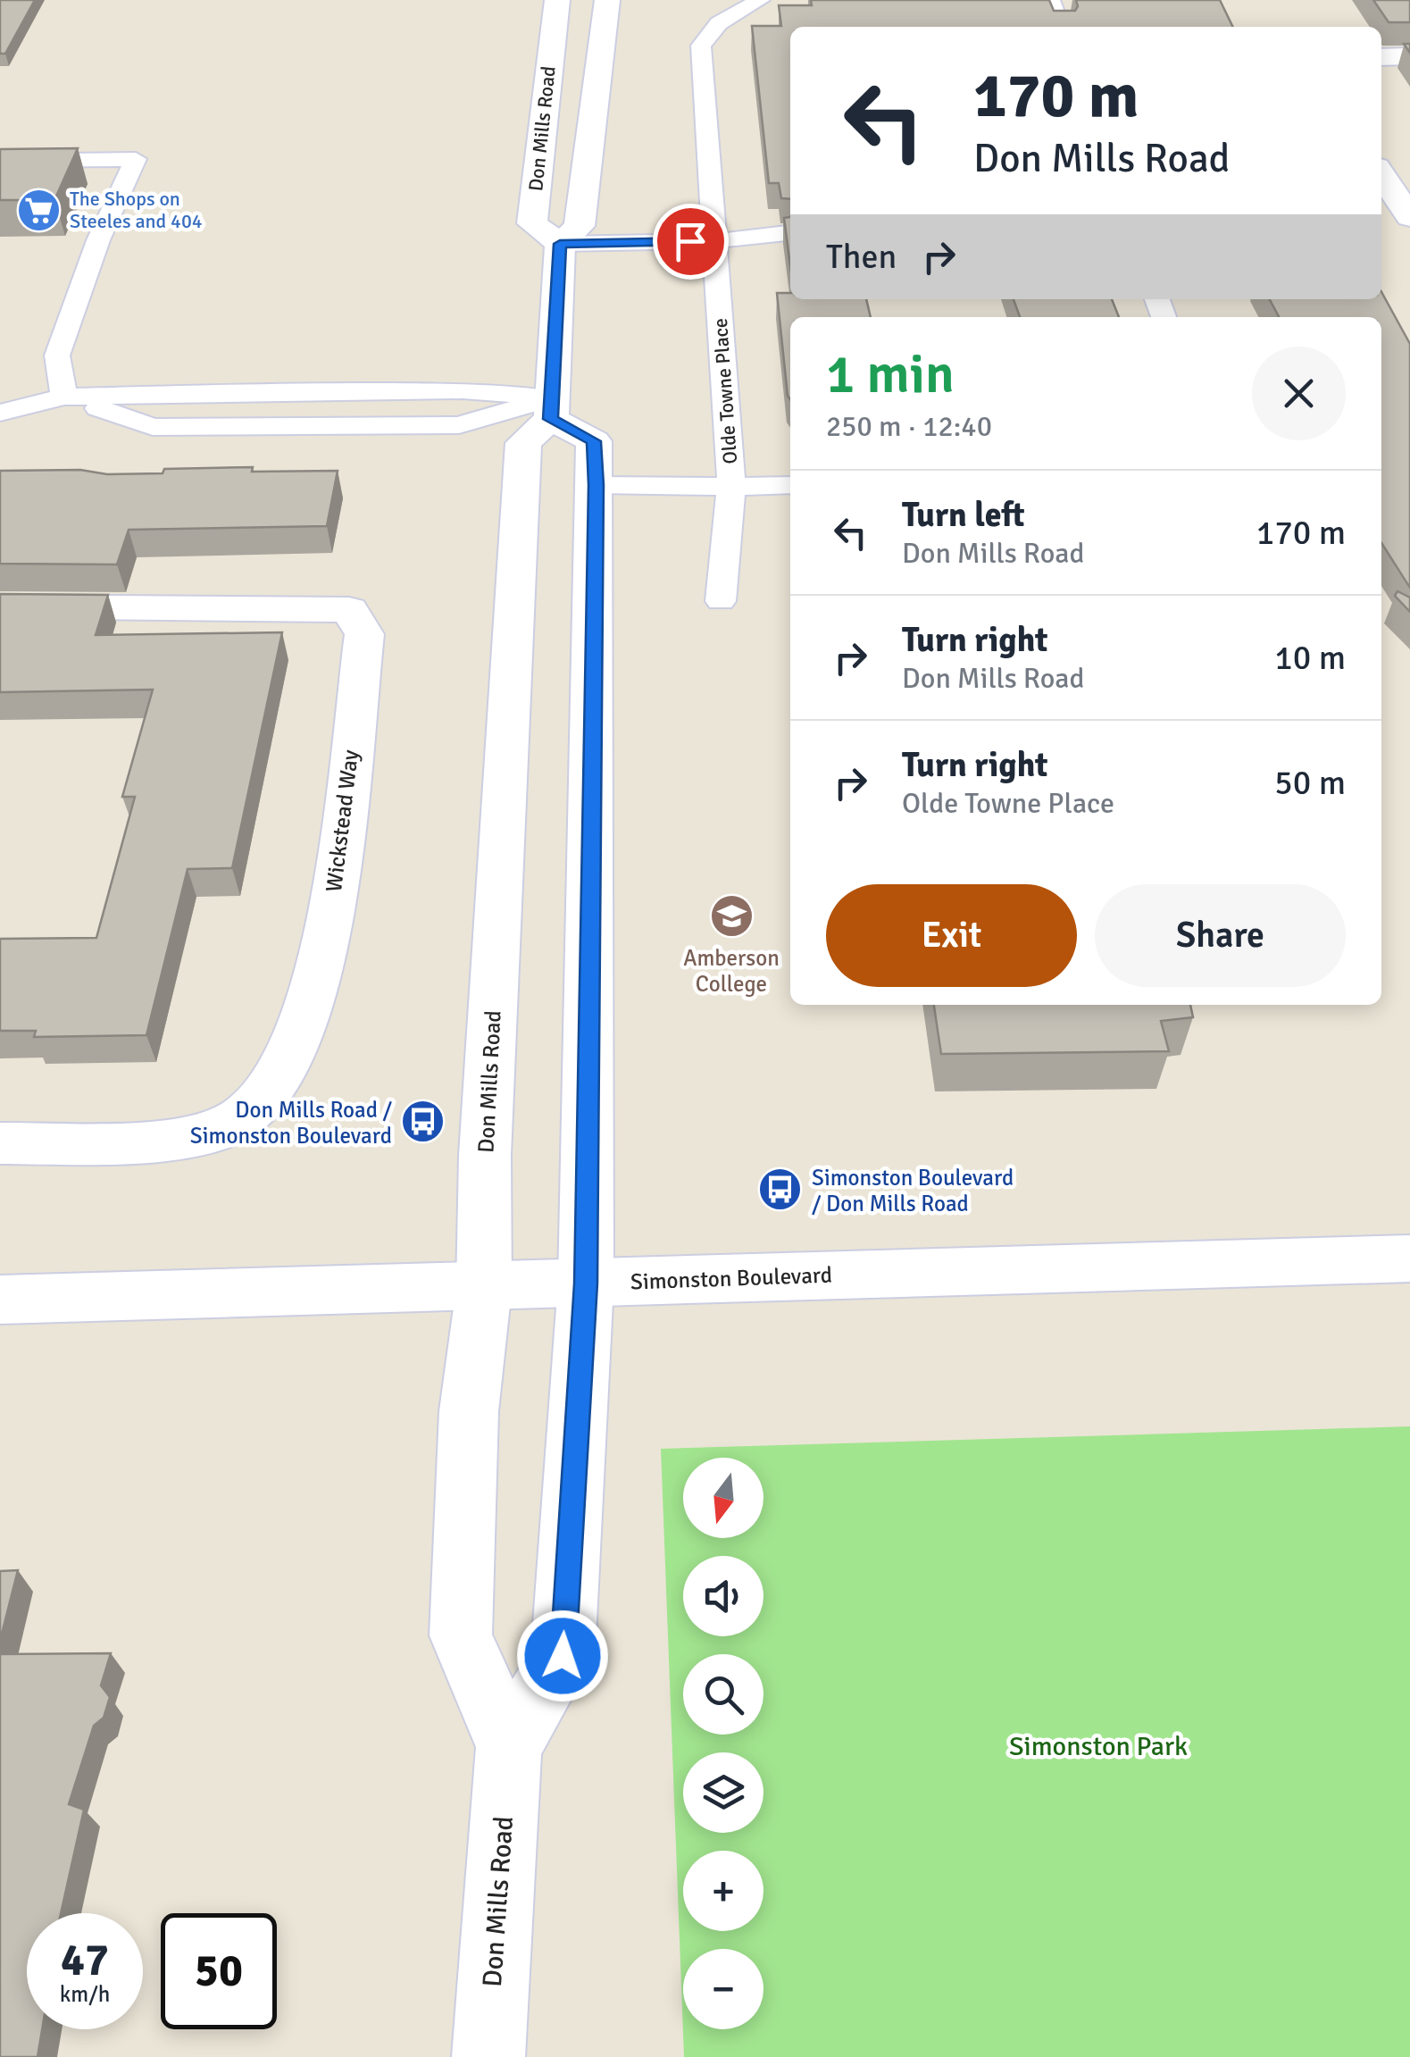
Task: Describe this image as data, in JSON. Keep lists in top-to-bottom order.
{
  "streets": {
    "main road": ["Don Mills Road", "Wickstead Way", "Simonston Boulevard"],
    "lane": ["Olde Towne Place"]
  },
  "crossings": [
    ["Don Mills Road", "Olde Towne Place"],
    ["Don Mills Road", "Simonston Boulevard"]
  ],
  "parks": ["Simonston Park"],
  "places": {
    "supermarket": ["The Shops on Steeles and 404"],
    "school or university": ["Amberson College"],
    "bus stop": ["Don Mills Road / Simonston Boulevard", "Simonston Boulevard / Don Mills Road"]
  },
  "north": "bottom",
  "page": {
    "turn": ["170 m", "Don Mills Road"],
    "then": "Then",
    "heading": ["1 min", "250 m · 12:40"],
    "list": [
      {
        "name": "Turn left",
        "note": "Don Mills Road",
        "value": "170 m"
      },
      {
        "name": "Turn right",
        "note": "Don Mills Road",
        "value": "10 m"
      },
      {
        "name": "Turn right",
        "note": "Olde Towne Place",
        "value": "50 m"
      }
    ],
    "buttons": ["Exit", "Share"],
    "map_buttons": ["+", "−"],
    "speed": "47 km/h",
    "limit": "50"
  }
}
